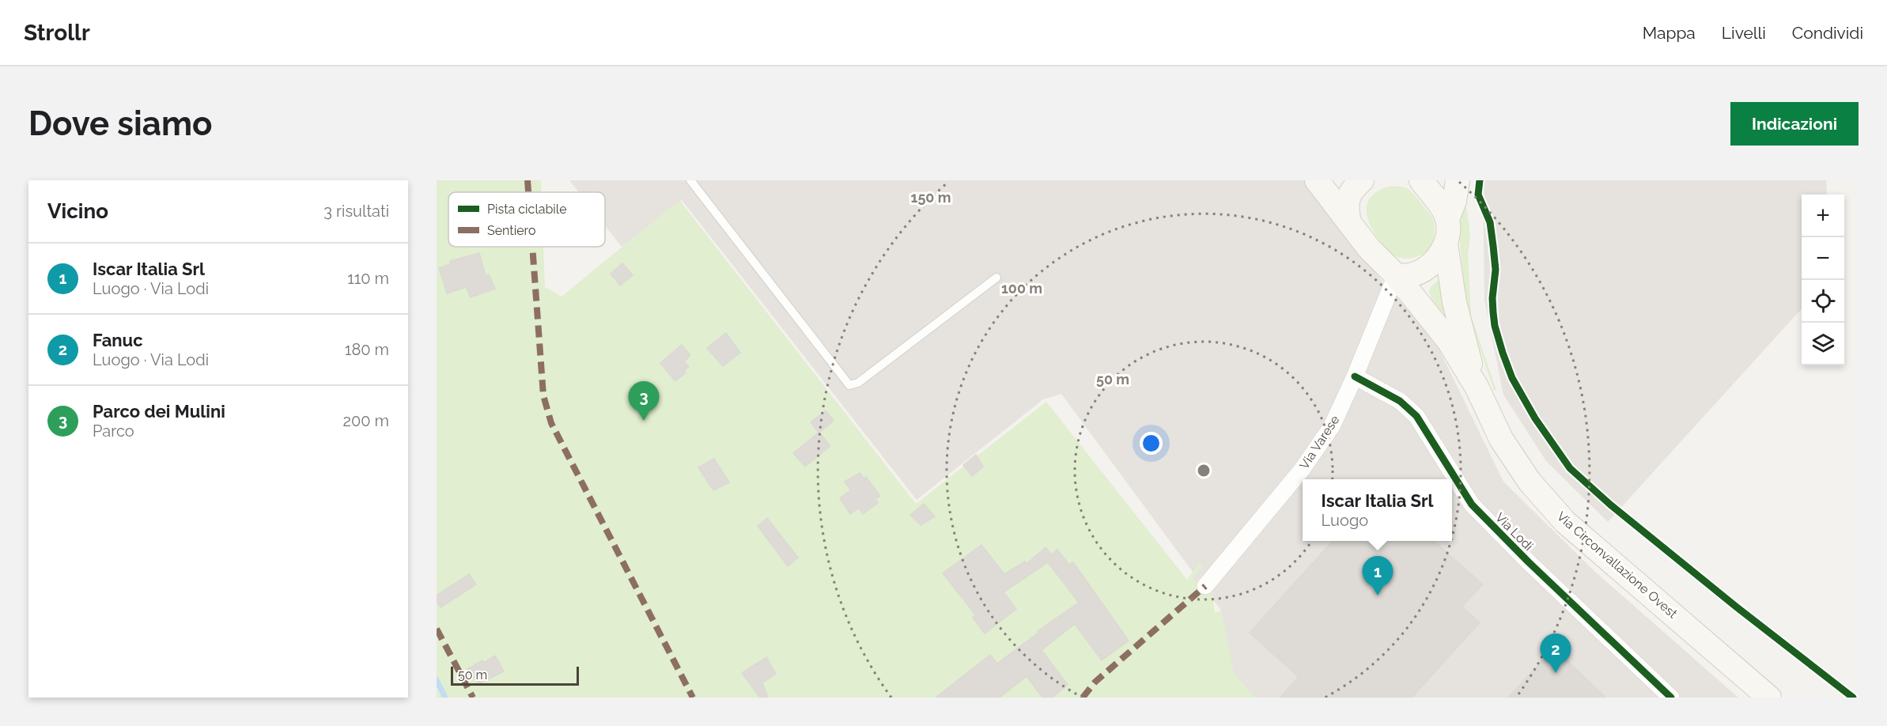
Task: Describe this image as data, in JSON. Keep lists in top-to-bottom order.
{
  "streets": {
    "main road": ["Via Circonvallazione Ovest"],
    "street": ["Via Varese", "Via Lodi"]
  },
  "crossings": [
    ["Via Varese", "Via Lodi"]
  ],
  "legend": ["Pista ciclabile", "Sentiero"],
  "scale_bar": "50 m",
  "page": {
    "header": "Strollr",
    "nav": ["Mappa", "Livelli", "Condividi"],
    "buttons": "Indicazioni",
    "title": "Dove siamo",
    "heading": ["Vicino", "3 risultati"],
    "map_buttons": ["+", "−"],
    "list": [
      {
        "mark": "1",
        "name": "Iscar Italia Srl",
        "note": "Luogo · Via Lodi",
        "value": "110 m"
      },
      {
        "mark": "2",
        "name": "Fanuc",
        "note": "Luogo · Via Lodi",
        "value": "180 m"
      },
      {
        "mark": "3",
        "name": "Parco dei Mulini",
        "note": "Parco",
        "value": "200 m"
      }
    ],
    "pins": ["3", "1", "2"],
    "popup": ["Iscar Italia Srl", "Luogo"],
    "scale": "50 m"
  },
  "rings": ["150 m", "100 m", "50 m"]
}
